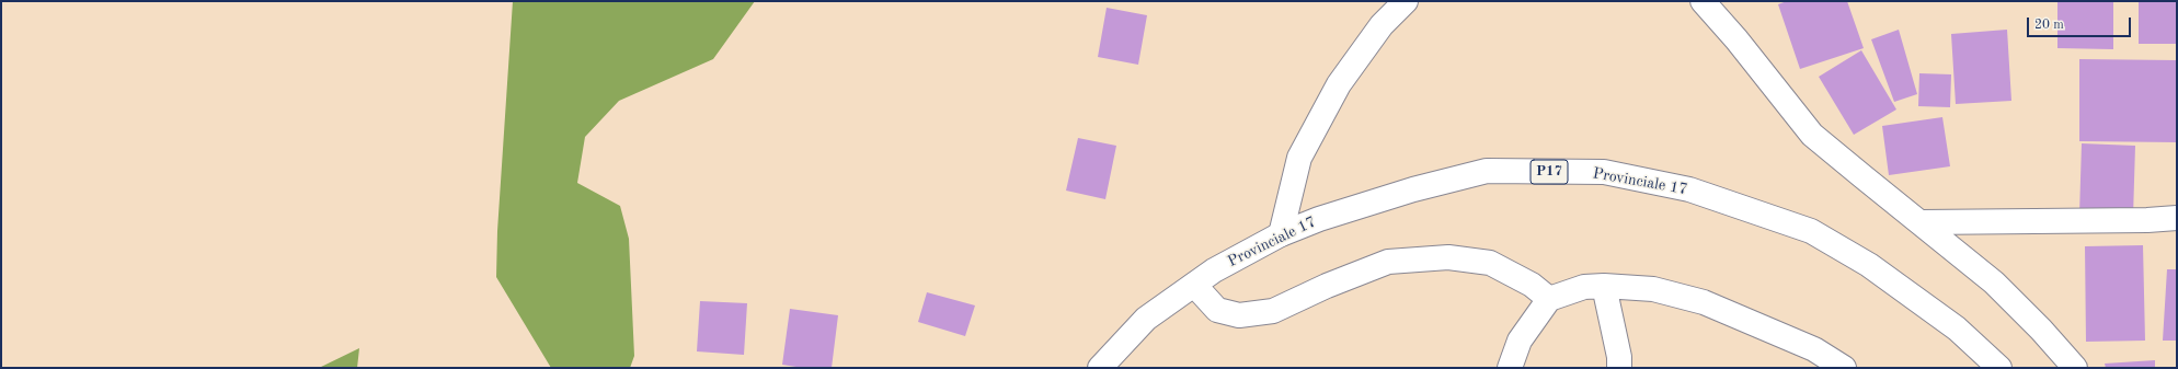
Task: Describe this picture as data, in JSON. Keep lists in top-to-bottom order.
{
  "streets": {
    "street": ["P17", "Provinciale 17"]
  },
  "scale_bar": "20 m"
}
